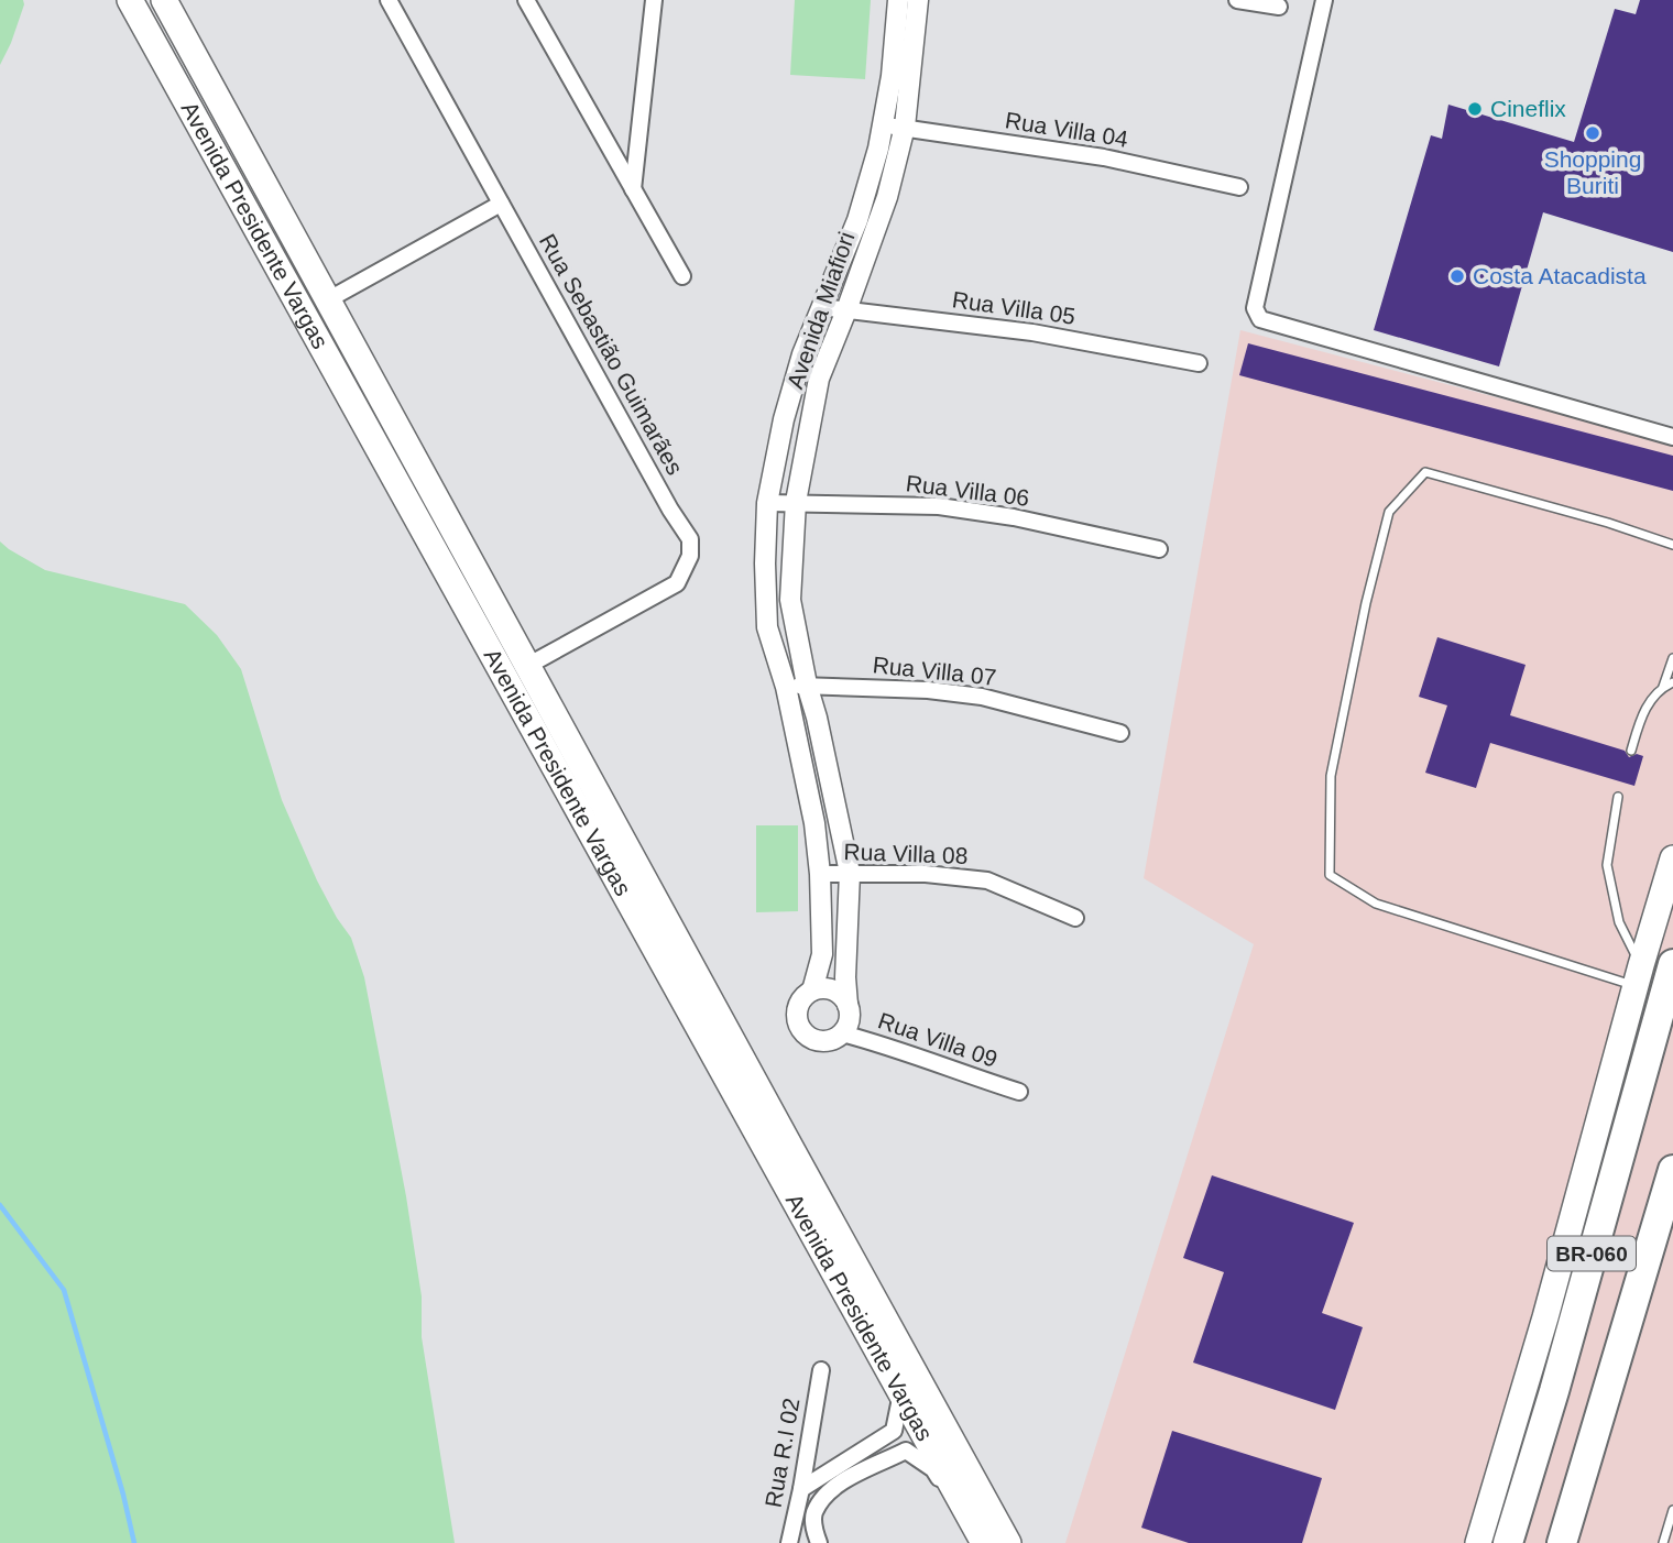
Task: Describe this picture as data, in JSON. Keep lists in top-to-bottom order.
{
  "streets": {
    "highway": ["BR-060"],
    "main road": ["Avenida Presidente Vargas"],
    "street": [
      "Rua Villa 04",
      "Rua Villa 05",
      "Avenida Miafiori",
      "Rua Sebastião Guimarães",
      "Rua Villa 06",
      "Rua Villa 07",
      "Rua Villa 08",
      "Rua Villa 09",
      "Rua R.I 02"
    ]
  },
  "crossings": [
    ["Rua Villa 04", "Avenida Miafiori"],
    ["Avenida Presidente Vargas", "Rua Sebastião Guimarães"],
    ["Rua Villa 05", "Avenida Miafiori"],
    ["Avenida Miafiori", "Rua Villa 06"],
    ["Avenida Miafiori", "Rua Villa 07"],
    ["Avenida Miafiori", "Rua Villa 08"],
    ["Avenida Miafiori", "Rua Villa 09"]
  ],
  "places": ["Cineflix", "Shopping Buriti", "Costa Atacadista"]
}
